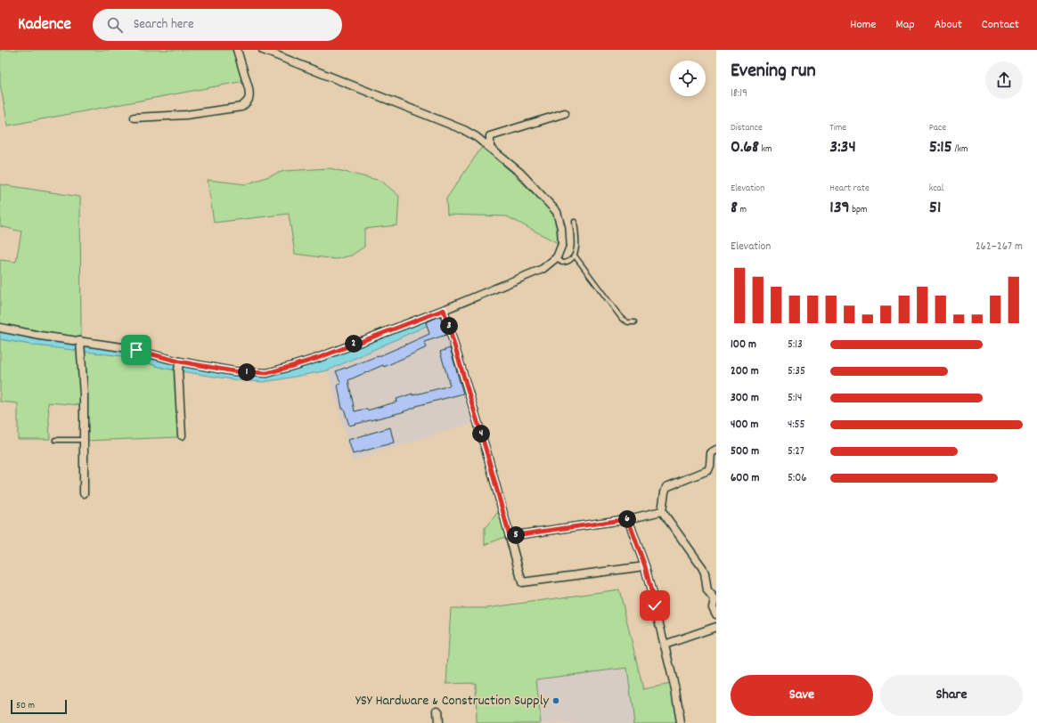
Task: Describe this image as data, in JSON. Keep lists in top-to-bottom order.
{
  "places": ["YSY Hardware & Construction Supply"],
  "scale_bar": "50 m",
  "page": {
    "header": "Kadence",
    "search": "Search here",
    "nav": [
      "Home",
      "Map",
      "About",
      "Contact"
    ],
    "heading": ["Evening run", "18:19"],
    "stats": [
      ["Distance", "0.68 km"],
      ["Time", "3:34"],
      ["Pace", "5:15 /km"],
      ["Elevation", "8 m"],
      ["Heart rate", "139 bpm"],
      ["kcal", "51"]
    ],
    "chart": ["Elevation", "262–267 m"],
    "pins": [
      "3",
      "2",
      "1",
      "4",
      "6",
      "5"
    ],
    "list": [
      {
        "name": "100 m",
        "note": "5:13"
      },
      {
        "name": "200 m",
        "note": "5:35"
      },
      {
        "name": "300 m",
        "note": "5:14"
      },
      {
        "name": "400 m",
        "note": "4:55"
      },
      {
        "name": "500 m",
        "note": "5:27"
      },
      {
        "name": "600 m",
        "note": "5:06"
      }
    ],
    "buttons": ["Save", "Share"],
    "scale": "50 m"
  }
}
